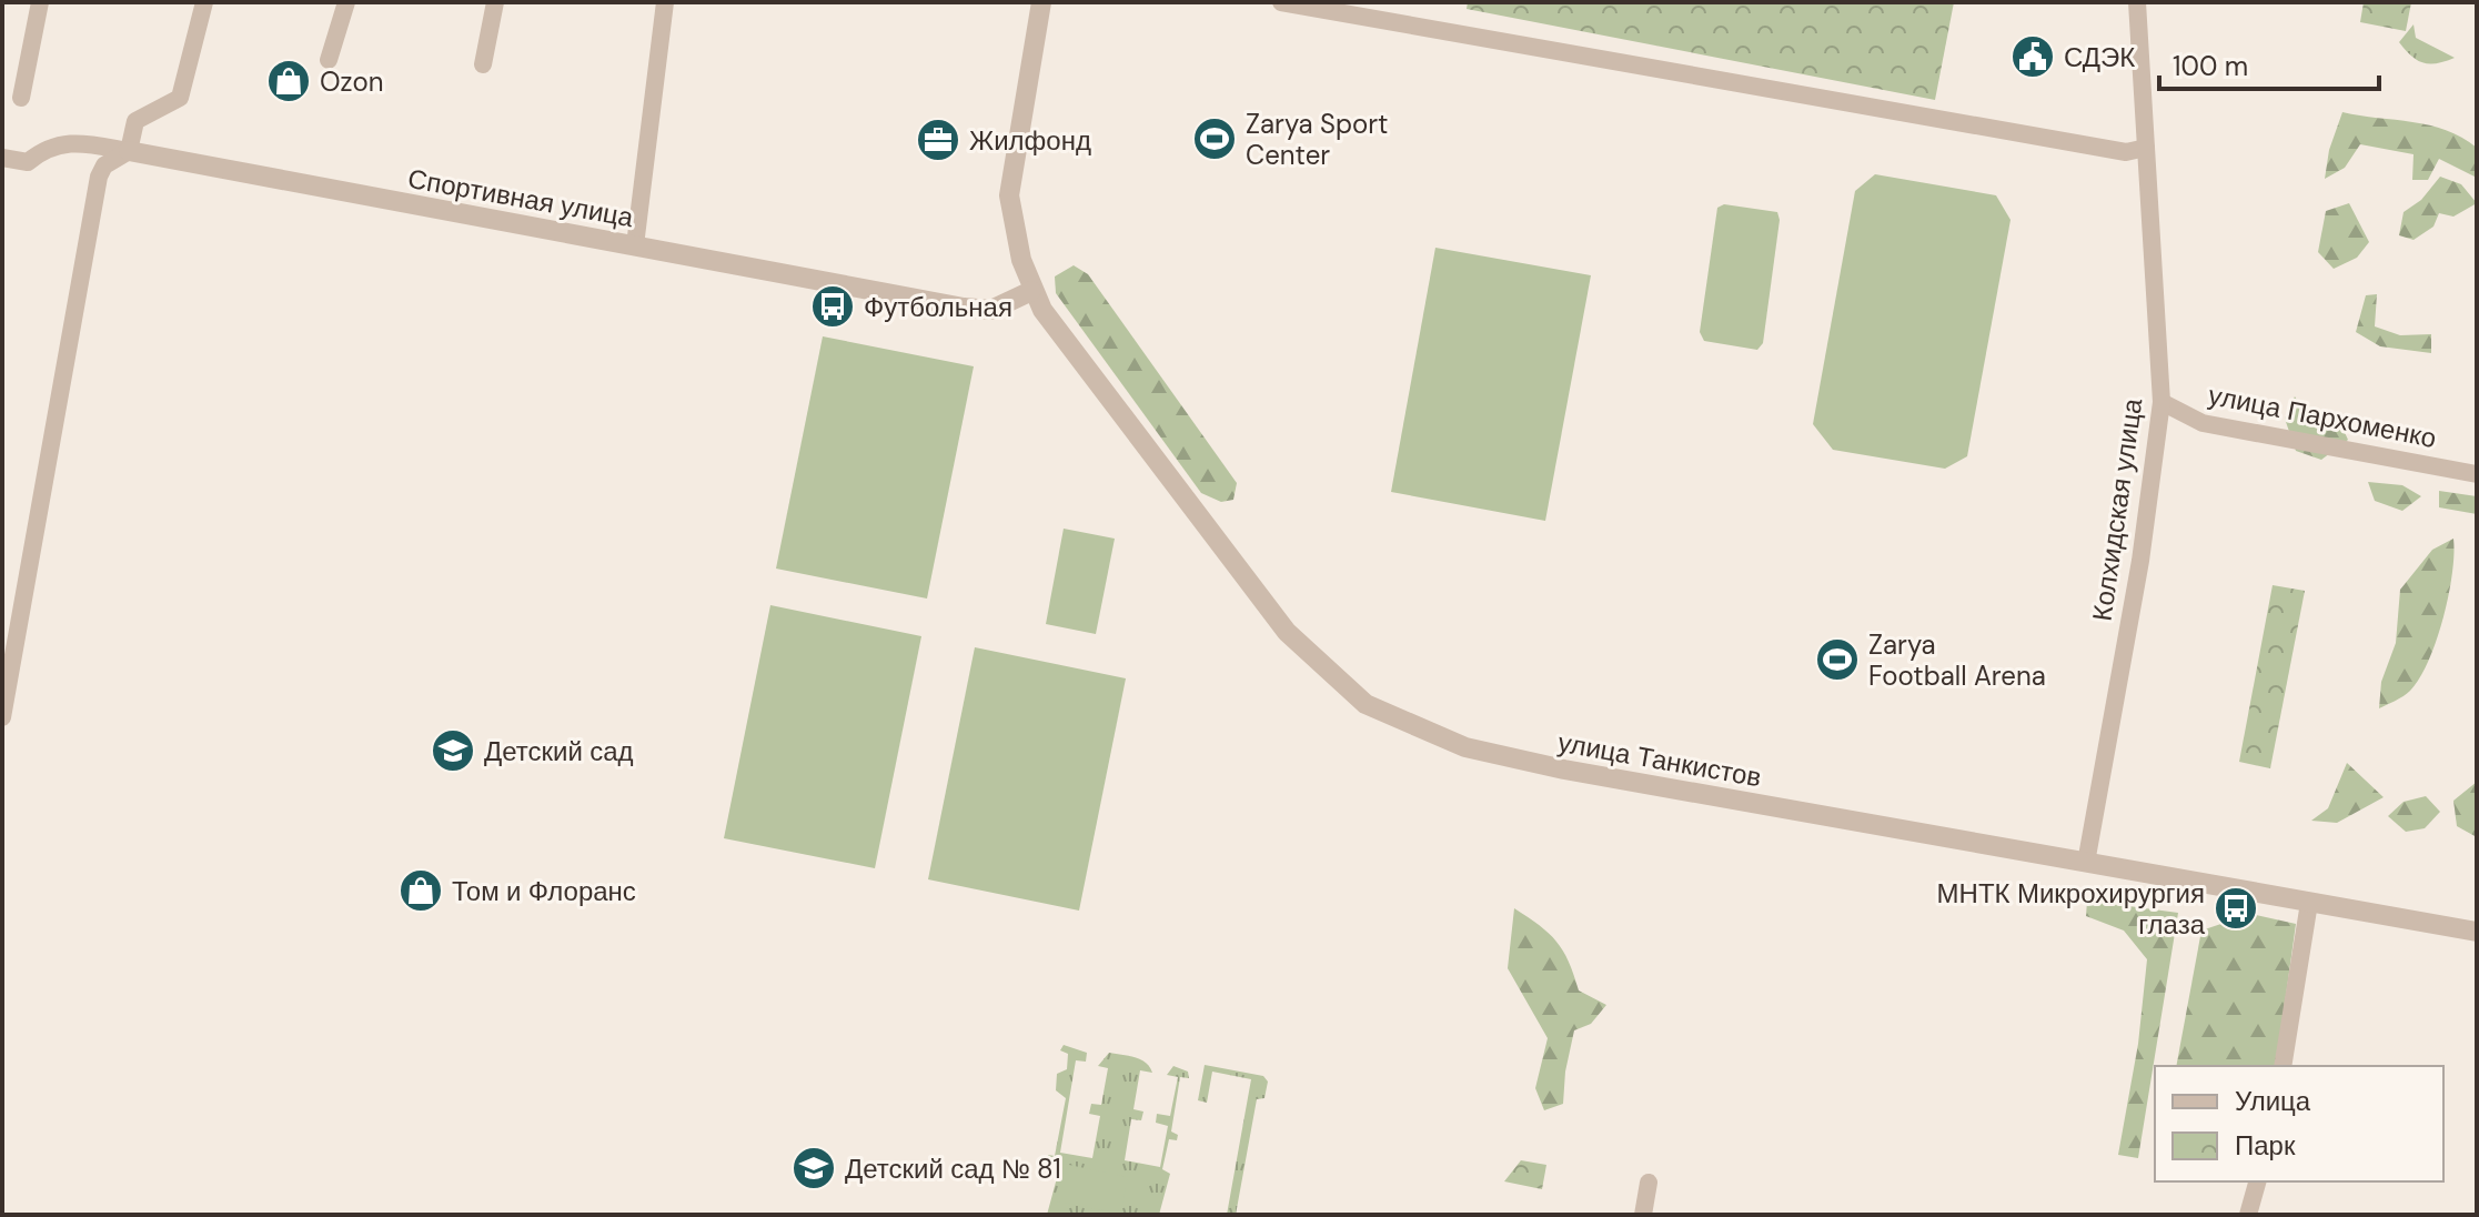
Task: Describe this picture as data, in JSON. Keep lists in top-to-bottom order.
{
  "streets": {
    "street": [
      "Спортивная улица",
      "улица Пархоменко",
      "Колхидская улица",
      "улица Танкистов"
    ]
  },
  "crossings": [
    ["Спортивная улица", "улица Танкистов"],
    ["улица Пархоменко", "Колхидская улица"],
    ["Колхидская улица", "улица Танкистов"]
  ],
  "places": {
    "public building": ["СДЭК"],
    "shop": ["Ozon", "Том и Флоранс"],
    "sports": ["Zarya Sport Center", "Zarya Football Arena"],
    "office": ["Жилфонд"],
    "bus stop": ["Футбольная", "МНТК Микрохирургия глаза"],
    "school or university": ["Детский сад", "Детский сад № 81"]
  },
  "legend": ["Улица", "Парк"],
  "scale_bar": "100 m"
}
